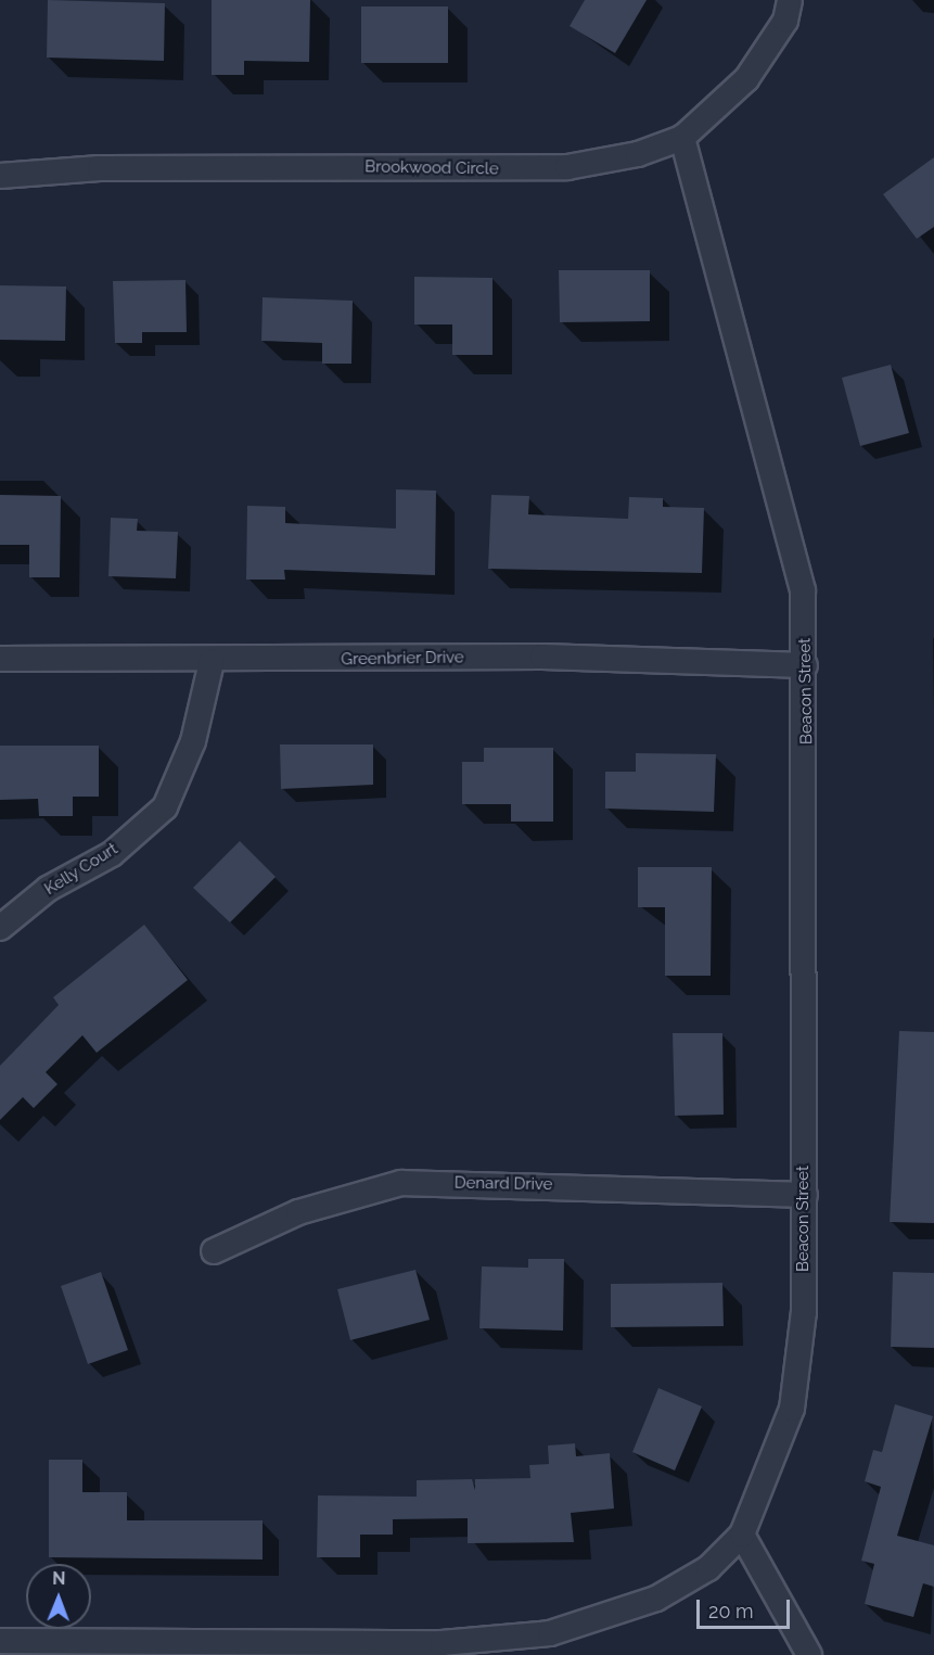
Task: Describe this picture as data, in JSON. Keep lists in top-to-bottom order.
{
  "streets": {
    "street": [
      "Brookwood Circle",
      "Greenbrier Drive",
      "Beacon Street",
      "Kelly Court",
      "Denard Drive"
    ]
  },
  "crossings": [
    ["Brookwood Circle", "Beacon Street"],
    ["Greenbrier Drive", "Beacon Street"],
    ["Greenbrier Drive", "Kelly Court"],
    ["Beacon Street", "Denard Drive"]
  ],
  "scale_bar": "20 m",
  "north": "top"
}
